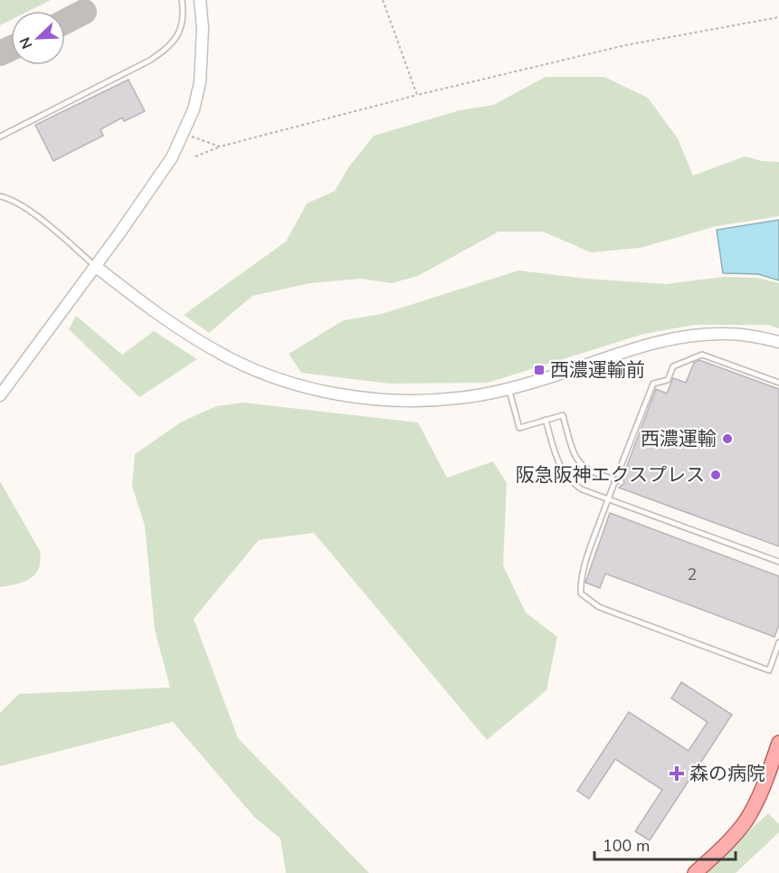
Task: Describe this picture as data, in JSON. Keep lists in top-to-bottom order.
{
  "places": {
    "transit": ["西濃運輸前"],
    "other": ["西濃運輸", "阪急阪神エクスプレス"],
    "health": ["森の病院"]
  },
  "house_numbers": ["2"],
  "scale_bar": "100 m",
  "north": "bottom left"
}
